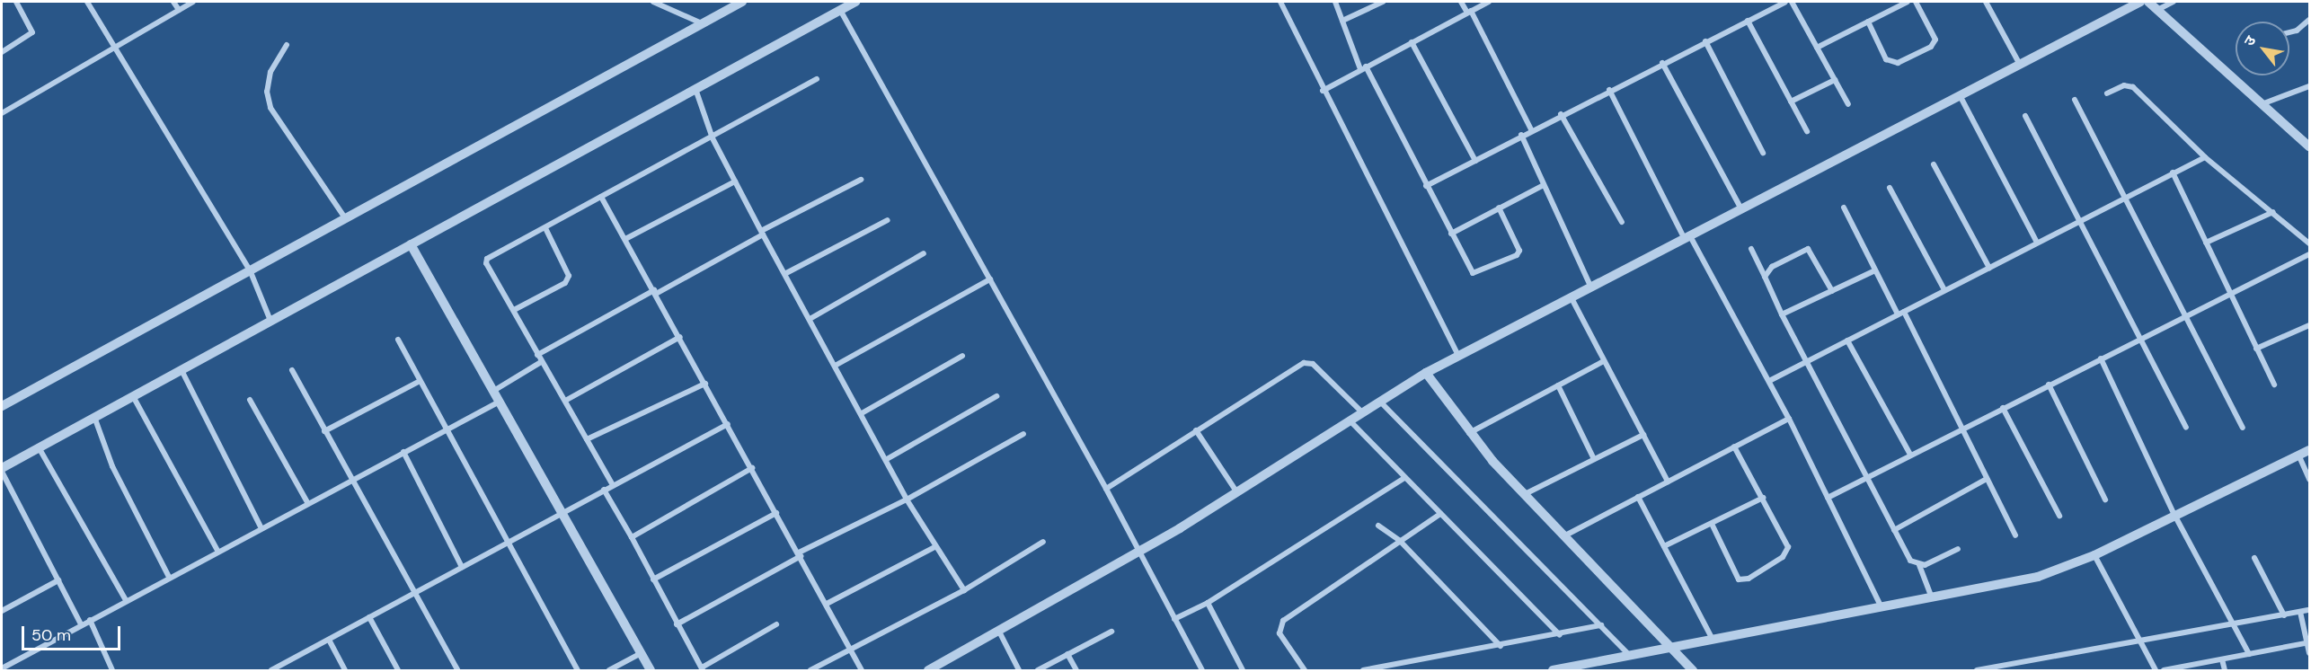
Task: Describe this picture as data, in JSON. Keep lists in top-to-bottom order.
{
  "scale_bar": "50 m",
  "north": "top left"
}
